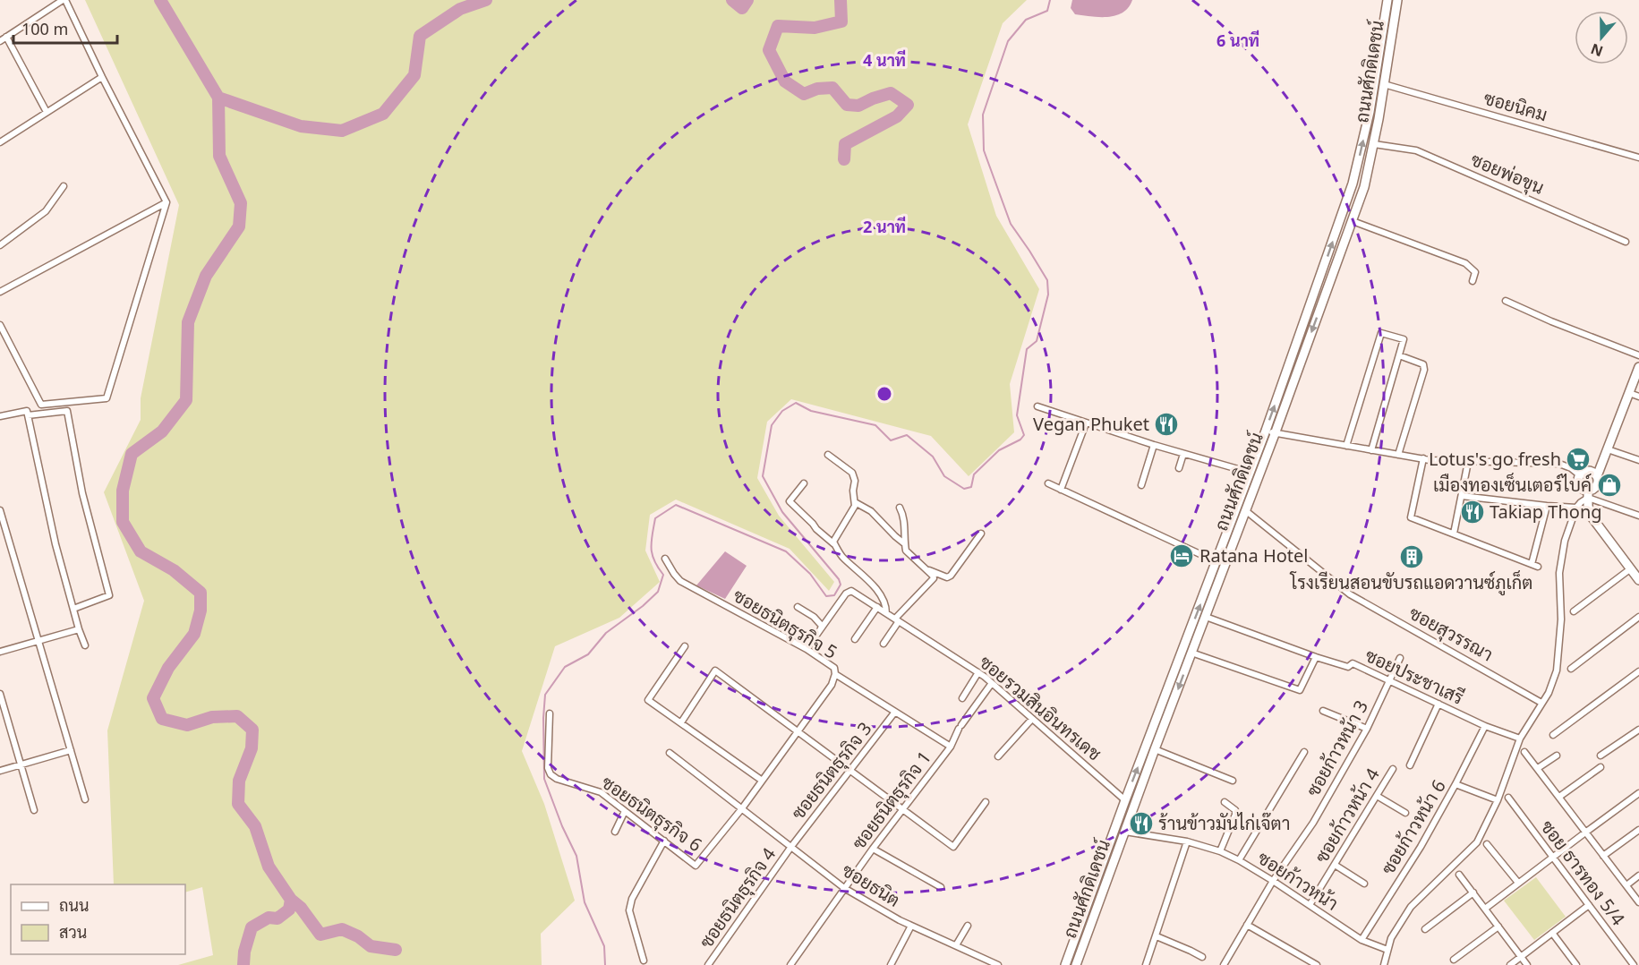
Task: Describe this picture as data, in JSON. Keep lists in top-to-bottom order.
{
  "streets": {
    "main road": ["ถนนศักดิเดชน์"],
    "street": [
      "ซอยนิคม",
      "ซอยพ่อขุน",
      "ซอยธนิตธุรกิจ 5",
      "ซอยสุวรรณา",
      "ซอยประชาเสรี",
      "ซอยรวมสินอินทรเดช",
      "ซอยก้าวหน้า 3",
      "ซอยธนิตธุรกิจ 3",
      "ซอยธนิตธุรกิจ 1",
      "ซอยธนิตธุรกิจ 6",
      "ซอยก้าวหน้า 4",
      "ซอยก้าวหน้า 6",
      "ซอย ธารทอง 5/4",
      "ซอยก้าวหน้า",
      "ซอยธนิต",
      "ซอยธนิตธุรกิจ 4"
    ]
  },
  "crossings": [
    ["ถนนศักดิเดชน์", "ซอยนิคม"],
    ["ถนนศักดิเดชน์", "ซอยพ่อขุน"],
    ["ถนนศักดิเดชน์", "ซอยสุวรรณา"],
    ["ถนนศักดิเดชน์", "ซอยประชาเสรี"],
    ["ถนนศักดิเดชน์", "ซอยรวมสินอินทรเดช"],
    ["ถนนศักดิเดชน์", "ซอยก้าวหน้า"],
    ["ซอยธนิตธุรกิจ 5", "ซอยธนิตธุรกิจ 6"],
    ["ซอยธนิตธุรกิจ 5", "ซอยธนิต"],
    ["ซอยประชาเสรี", "ซอยก้าวหน้า 3"],
    ["ซอยประชาเสรี", "ซอยก้าวหน้า 6"],
    ["ซอยรวมสินอินทรเดช", "ซอยธนิตธุรกิจ 1"],
    ["ซอยก้าวหน้า 3", "ซอยก้าวหน้า"],
    ["ซอยธนิตธุรกิจ 3", "ซอยธนิต"],
    ["ซอยธนิตธุรกิจ 3", "ซอยธนิตธุรกิจ 4"],
    ["ซอยธนิตธุรกิจ 1", "ซอยธนิต"],
    ["ซอยธนิตธุรกิจ 6", "ซอยธนิต"],
    ["ซอยก้าวหน้า 4", "ซอยก้าวหน้า"],
    ["ซอยก้าวหน้า 6", "ซอยก้าวหน้า"],
    ["ซอยธนิต", "ซอยธนิตธุรกิจ 4"]
  ],
  "places": {
    "restaurant": ["Vegan Phuket", "Takiap Thong", "ร้านข้าวมันไก่เจ๊ตา"],
    "supermarket": ["Lotus's go fresh"],
    "shop": ["เมืองทองเซ็นเตอร์ไบค์"],
    "hotel": ["Ratana Hotel"],
    "building": ["โรงเรียนสอนขับรถแอดวานซ์ภูเก็ต"]
  },
  "legend": ["ถนน", "สวน"],
  "scale_bar": "100 m",
  "north": "bottom",
  "rings": ["6 นาที", "4 นาที", "2 นาที"]
}
